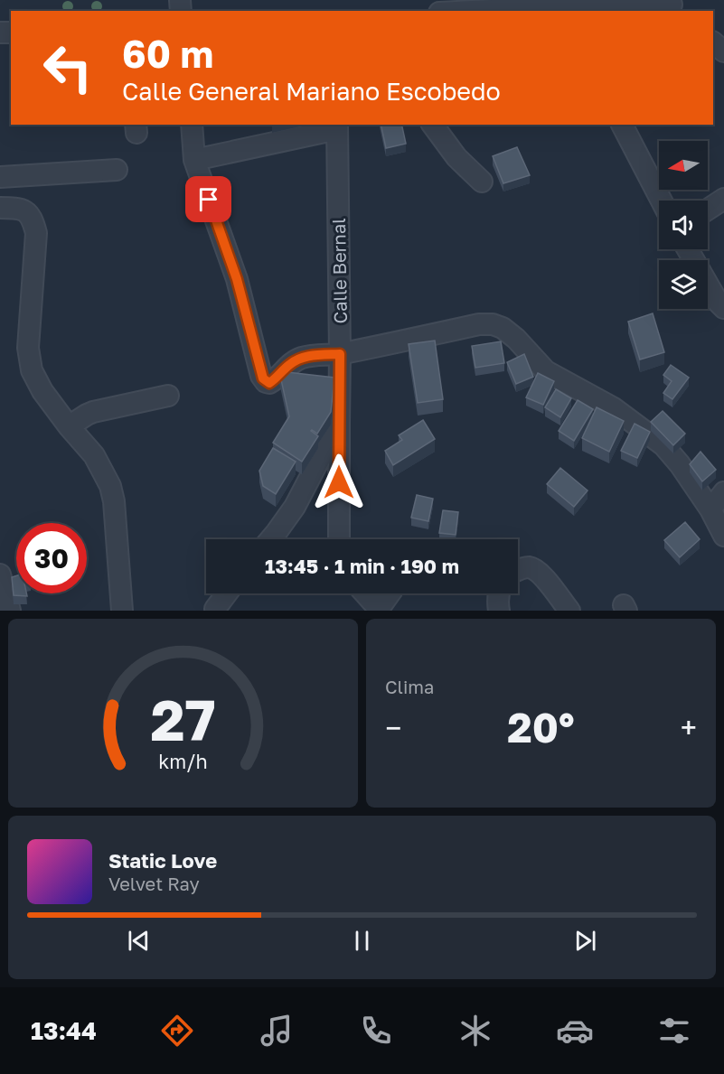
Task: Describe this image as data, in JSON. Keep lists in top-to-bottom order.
{
  "streets": {
    "street": ["Calle Bernal"]
  },
  "north": "left",
  "page": {
    "turn": ["60 m", "Calle General Mariano Escobedo"],
    "limit": "30",
    "trip": "13:45 · 1 min · 190 m",
    "tile": "Clima",
    "heat": ["−", "20°", "+"],
    "song": ["Static Love", "Velvet Ray"],
    "tabs": "13:44",
    "gauge": ["27", "km/h"]
  }
}
